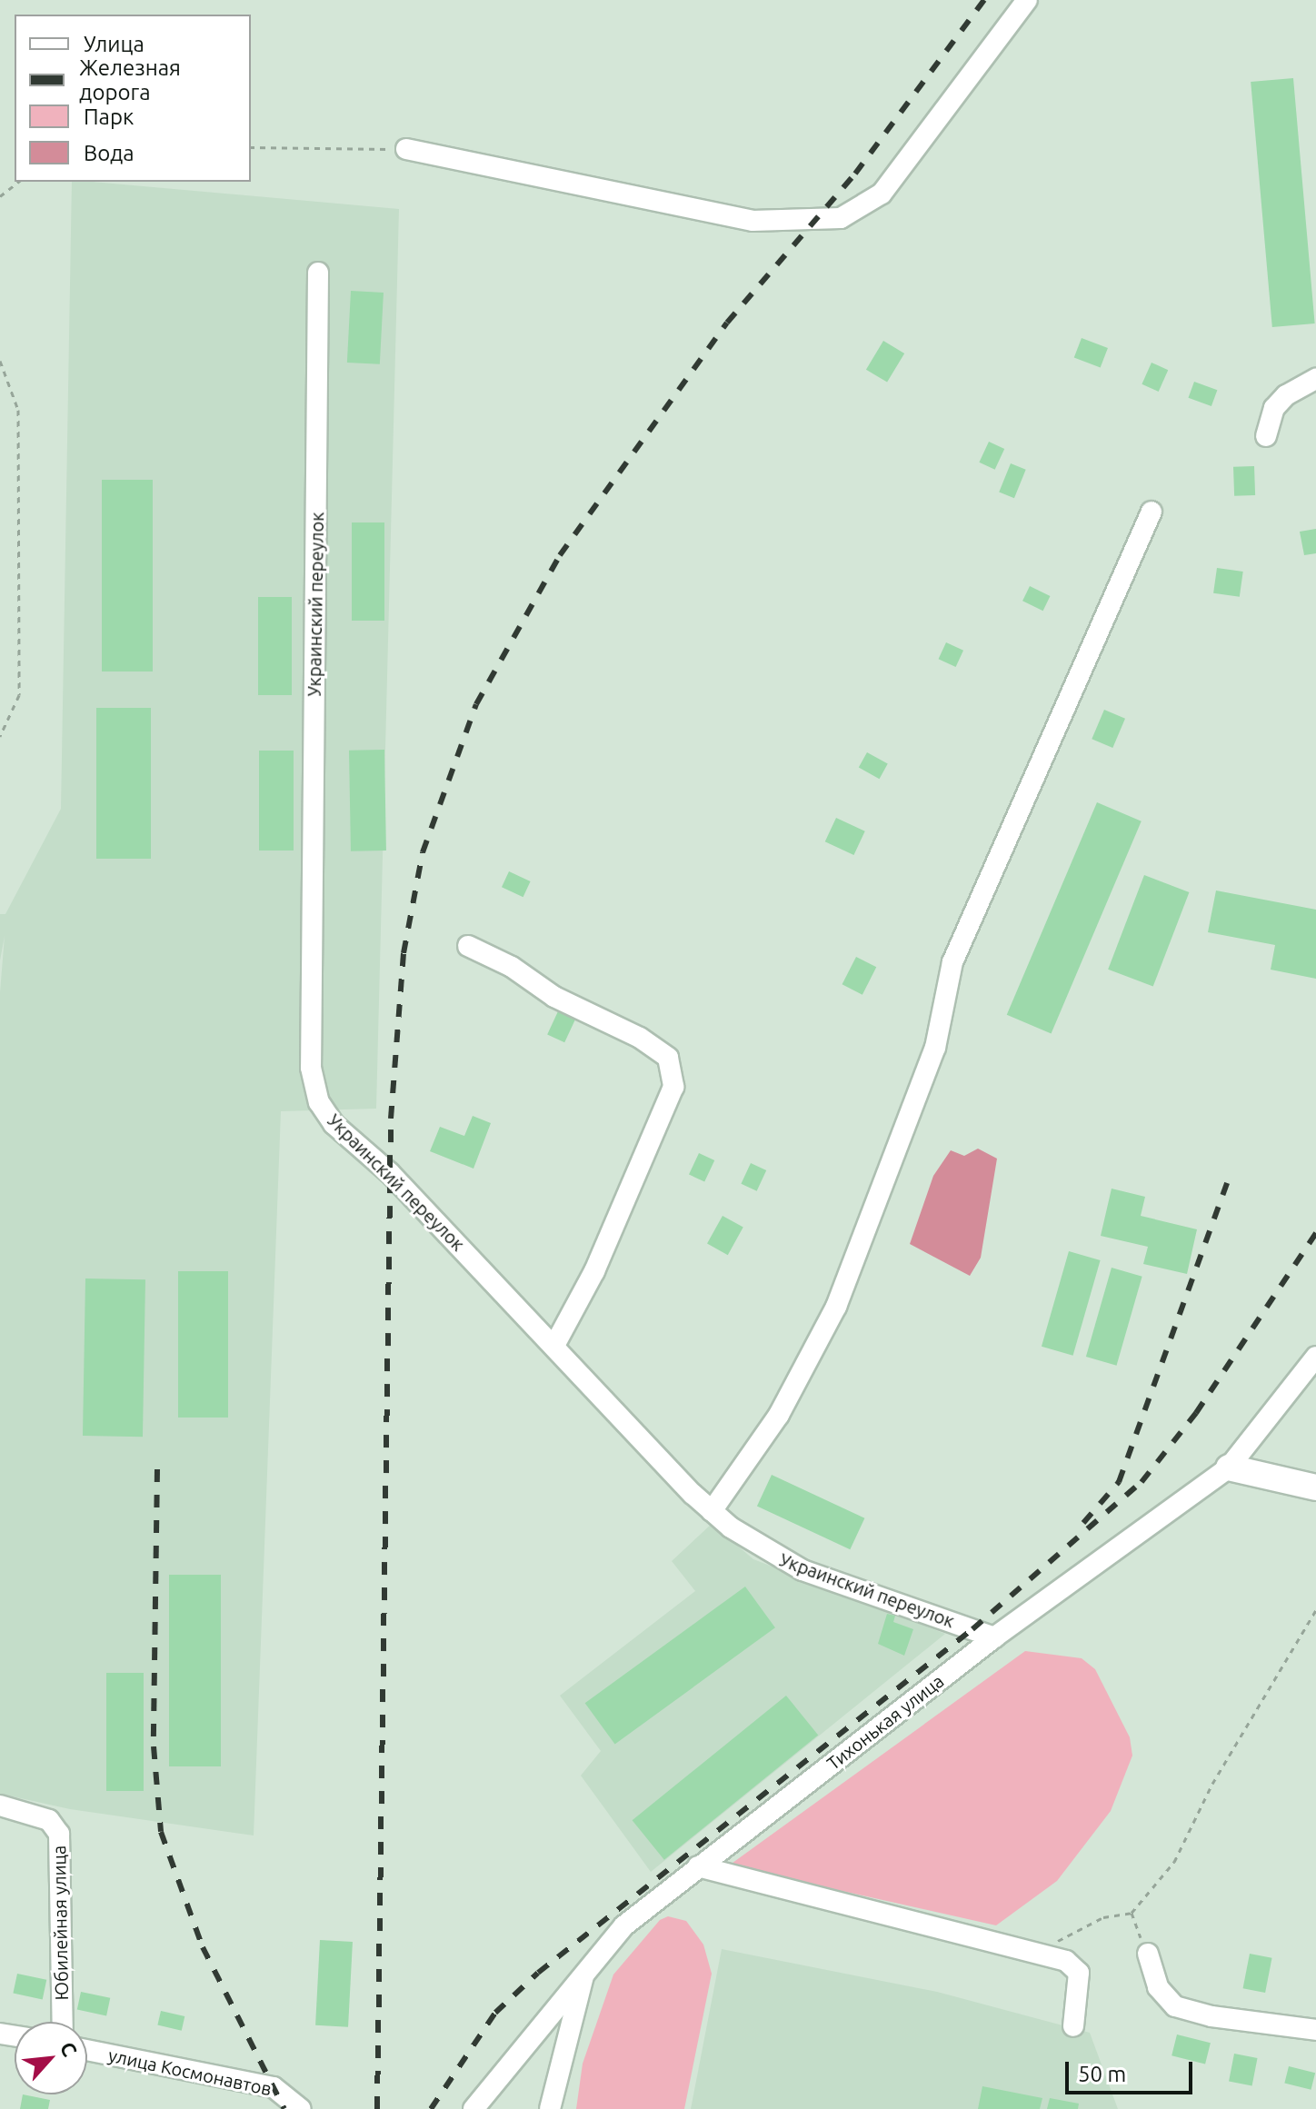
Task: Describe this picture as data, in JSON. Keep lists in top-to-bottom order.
{
  "streets": {
    "street": [
      "Украинский переулок",
      "Тихонькая улица",
      "Юбилейная улица",
      "улица Космонавтов"
    ]
  },
  "crossings": [
    ["Украинский переулок", "Тихонькая улица"]
  ],
  "legend": [
    "Улица",
    "Железная дорога",
    "Парк",
    "Вода"
  ],
  "scale_bar": "50 m",
  "north": "top right"
}
